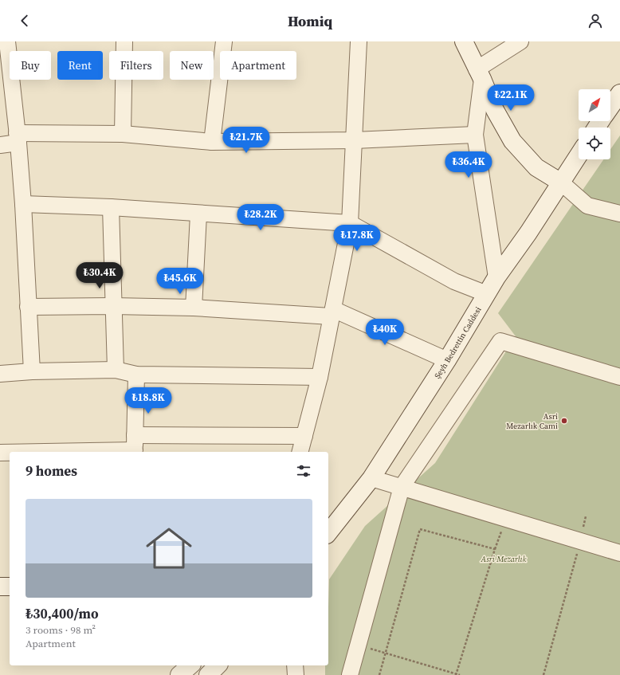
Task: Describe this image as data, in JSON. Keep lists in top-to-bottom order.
{
  "streets": {
    "main road": ["Şeyh Bedrettin Caddesi"]
  },
  "parks": ["Asri Mezarlık"],
  "places": ["Asri Mezarlık Cami"],
  "north": "top right",
  "page": {
    "header": "Homiq",
    "chip": [
      "Buy",
      "Rent",
      "Filters",
      "New",
      "Apartment"
    ],
    "price": [
      "₺22.1K",
      "₺21.7K",
      "₺36.4K",
      "₺28.2K",
      "₺17.8K",
      "₺30.4K",
      "₺45.6K",
      "₺40K",
      "₺18.8K"
    ],
    "heading": "9 homes",
    "list": [
      {
        "name": "₺30,400/mo",
        "note": "3 rooms · 98 m² · Apartment"
      }
    ]
  }
}
